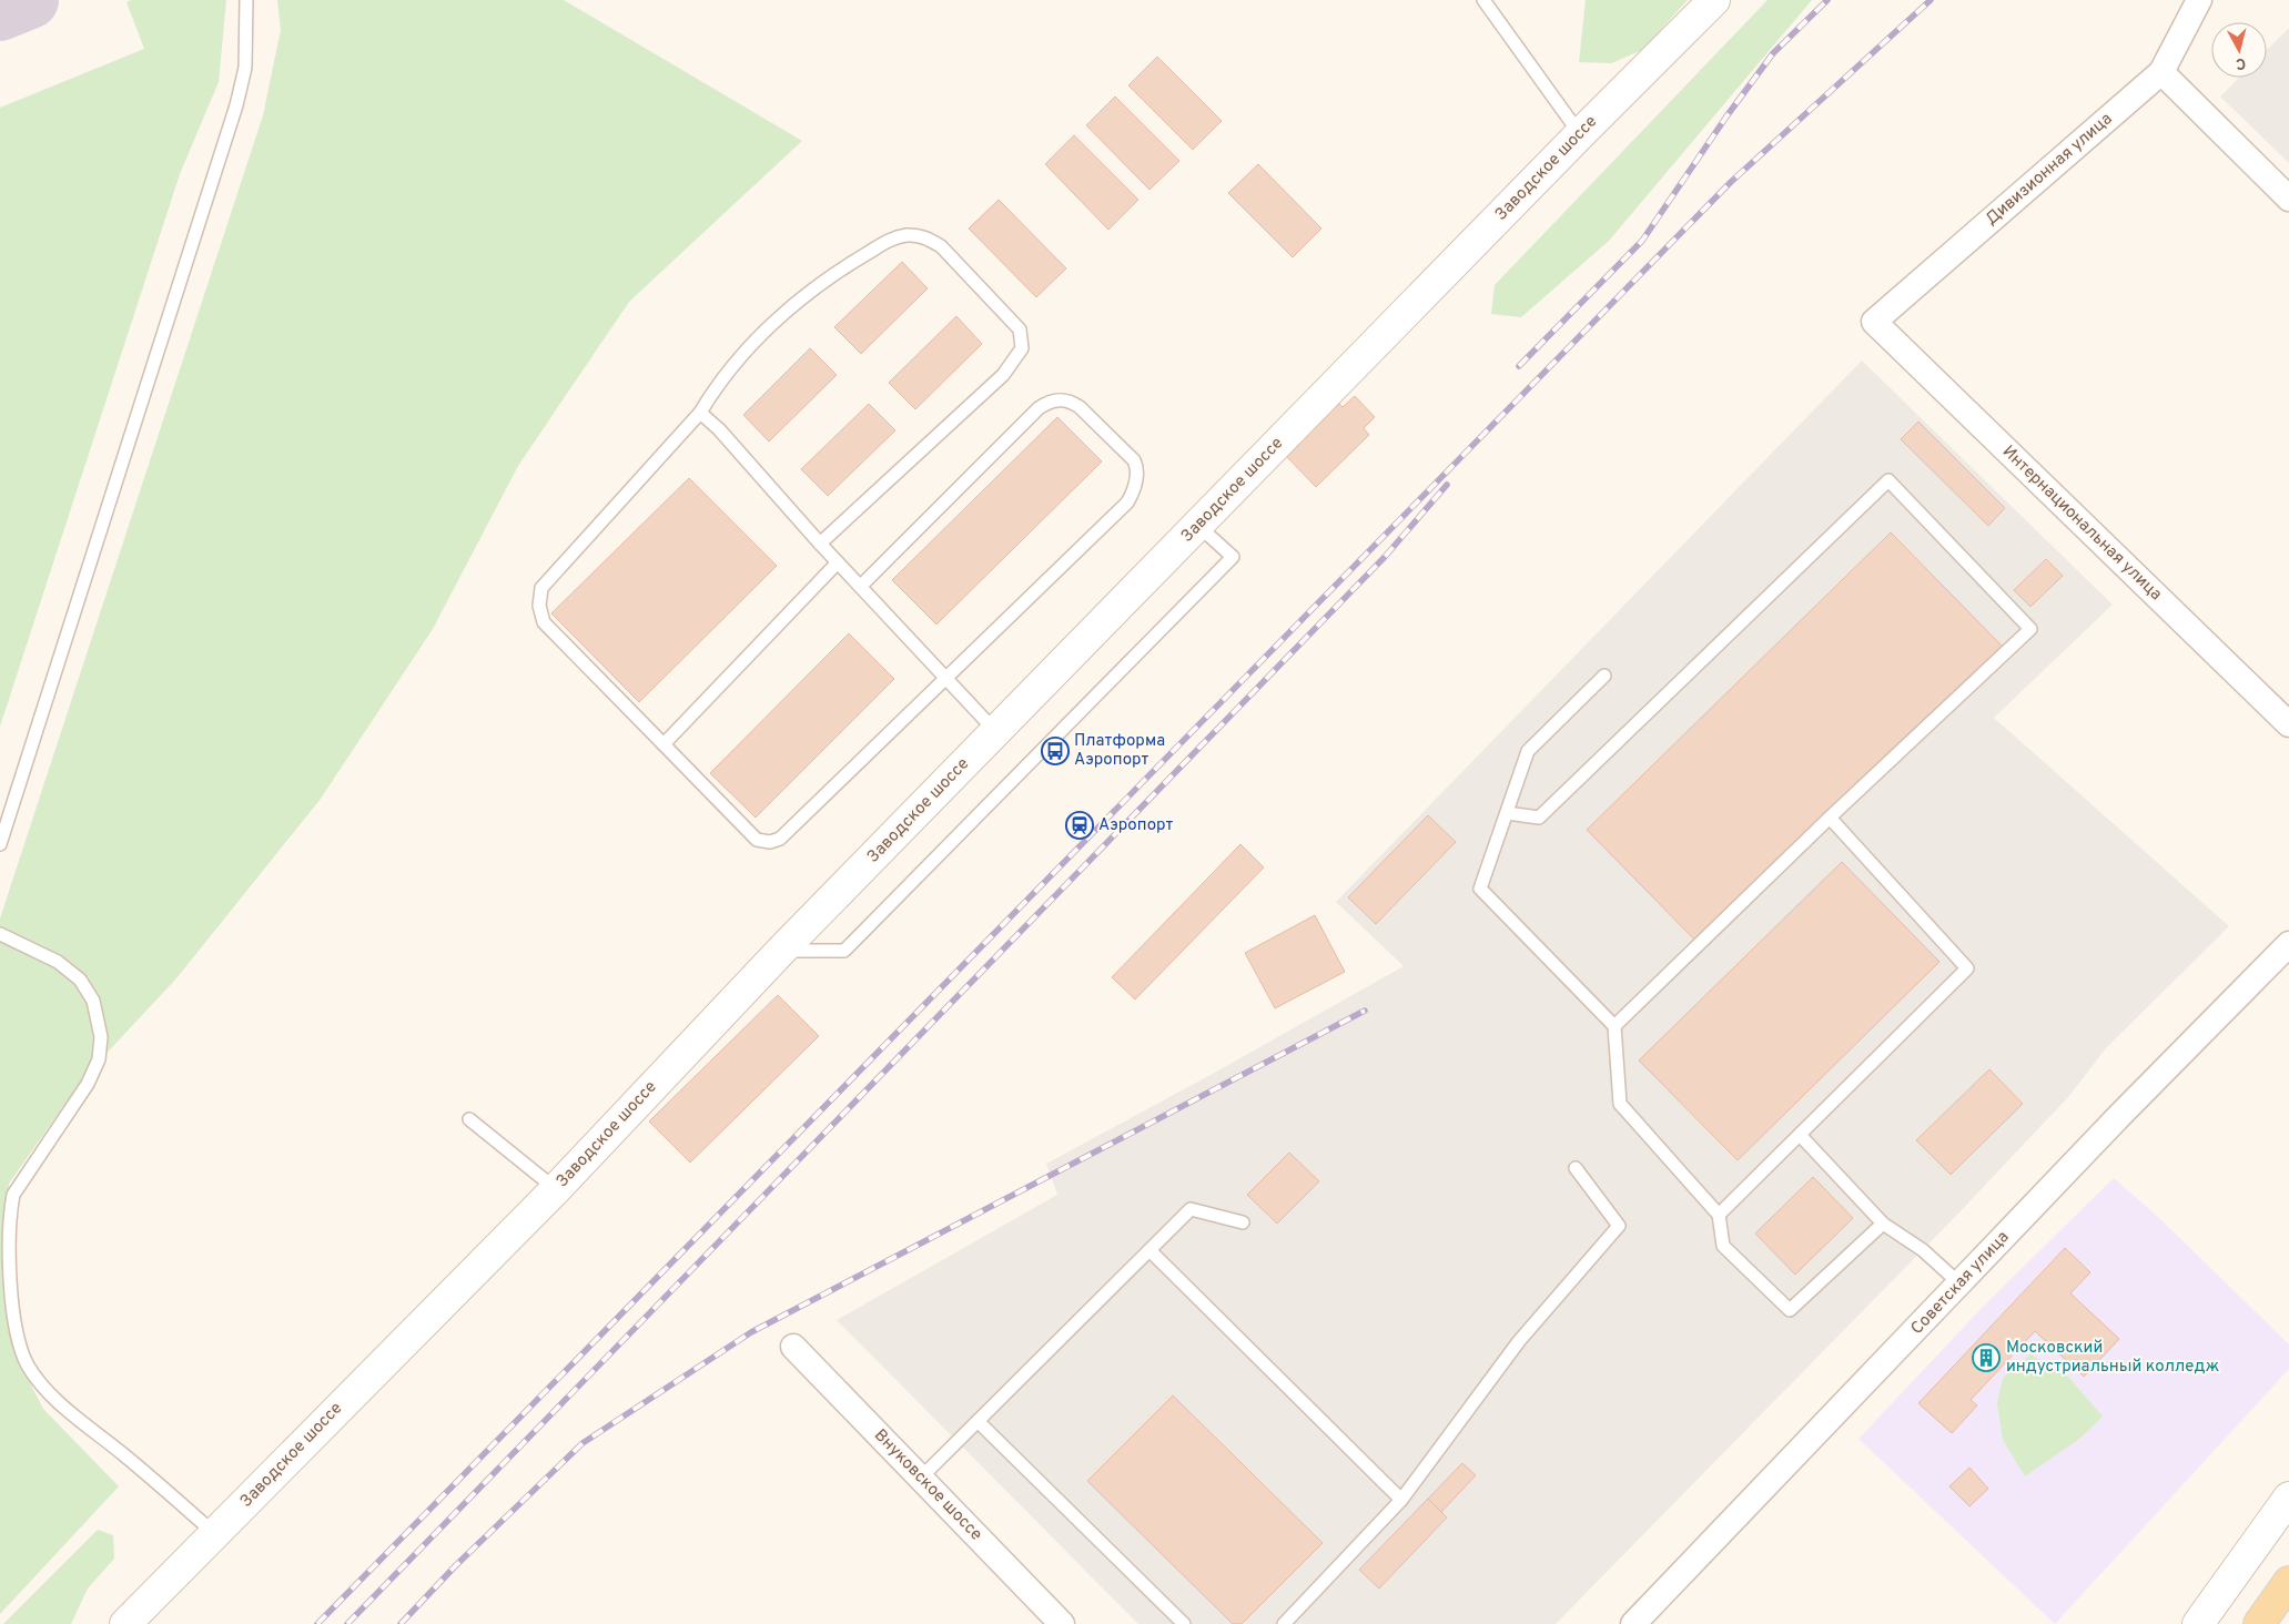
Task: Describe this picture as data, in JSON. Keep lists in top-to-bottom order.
{
  "streets": {
    "street": [
      "Заводское шоссе",
      "Дивизионная улица",
      "Интернациональная улица",
      "Советская улица",
      "Внуковское шоссе"
    ]
  },
  "crossings": [
    ["Дивизионная улица", "Интернациональная улица"]
  ],
  "places": {
    "bus stop": ["Платформа Аэропорт"],
    "station": ["Аэропорт"],
    "building": ["Московский индустриальный колледж"]
  },
  "north": "bottom"
}
